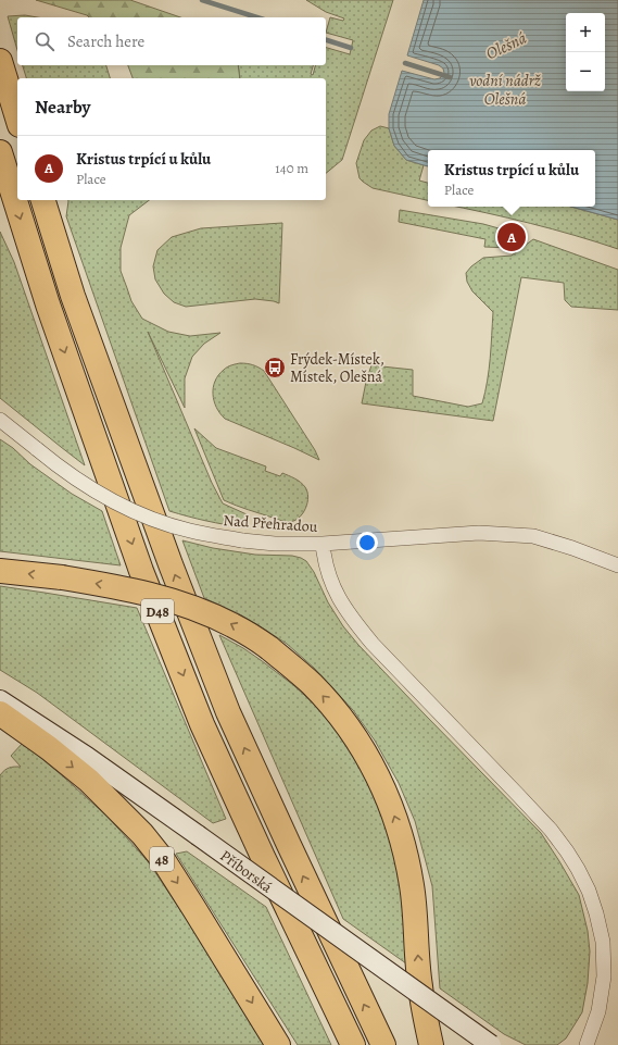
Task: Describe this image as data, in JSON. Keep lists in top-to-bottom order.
{
  "streets": {
    "highway": ["D48", "48"],
    "main road": ["Příborská"],
    "street": ["Nad Přehradou"]
  },
  "water": ["Olešná", "vodní nádrž Olešná"],
  "places": {
    "bus stop": ["Frýdek-Místek, Místek, Olešná"]
  },
  "page": {
    "map_buttons": ["+", "−"],
    "search": "Search here",
    "heading": "Nearby",
    "list": [
      {
        "mark": "A",
        "name": "Kristus trpící u kůlu",
        "note": "Place",
        "value": "140 m"
      }
    ],
    "popup": ["Kristus trpící u kůlu", "Place"],
    "pins": "A"
  }
}
